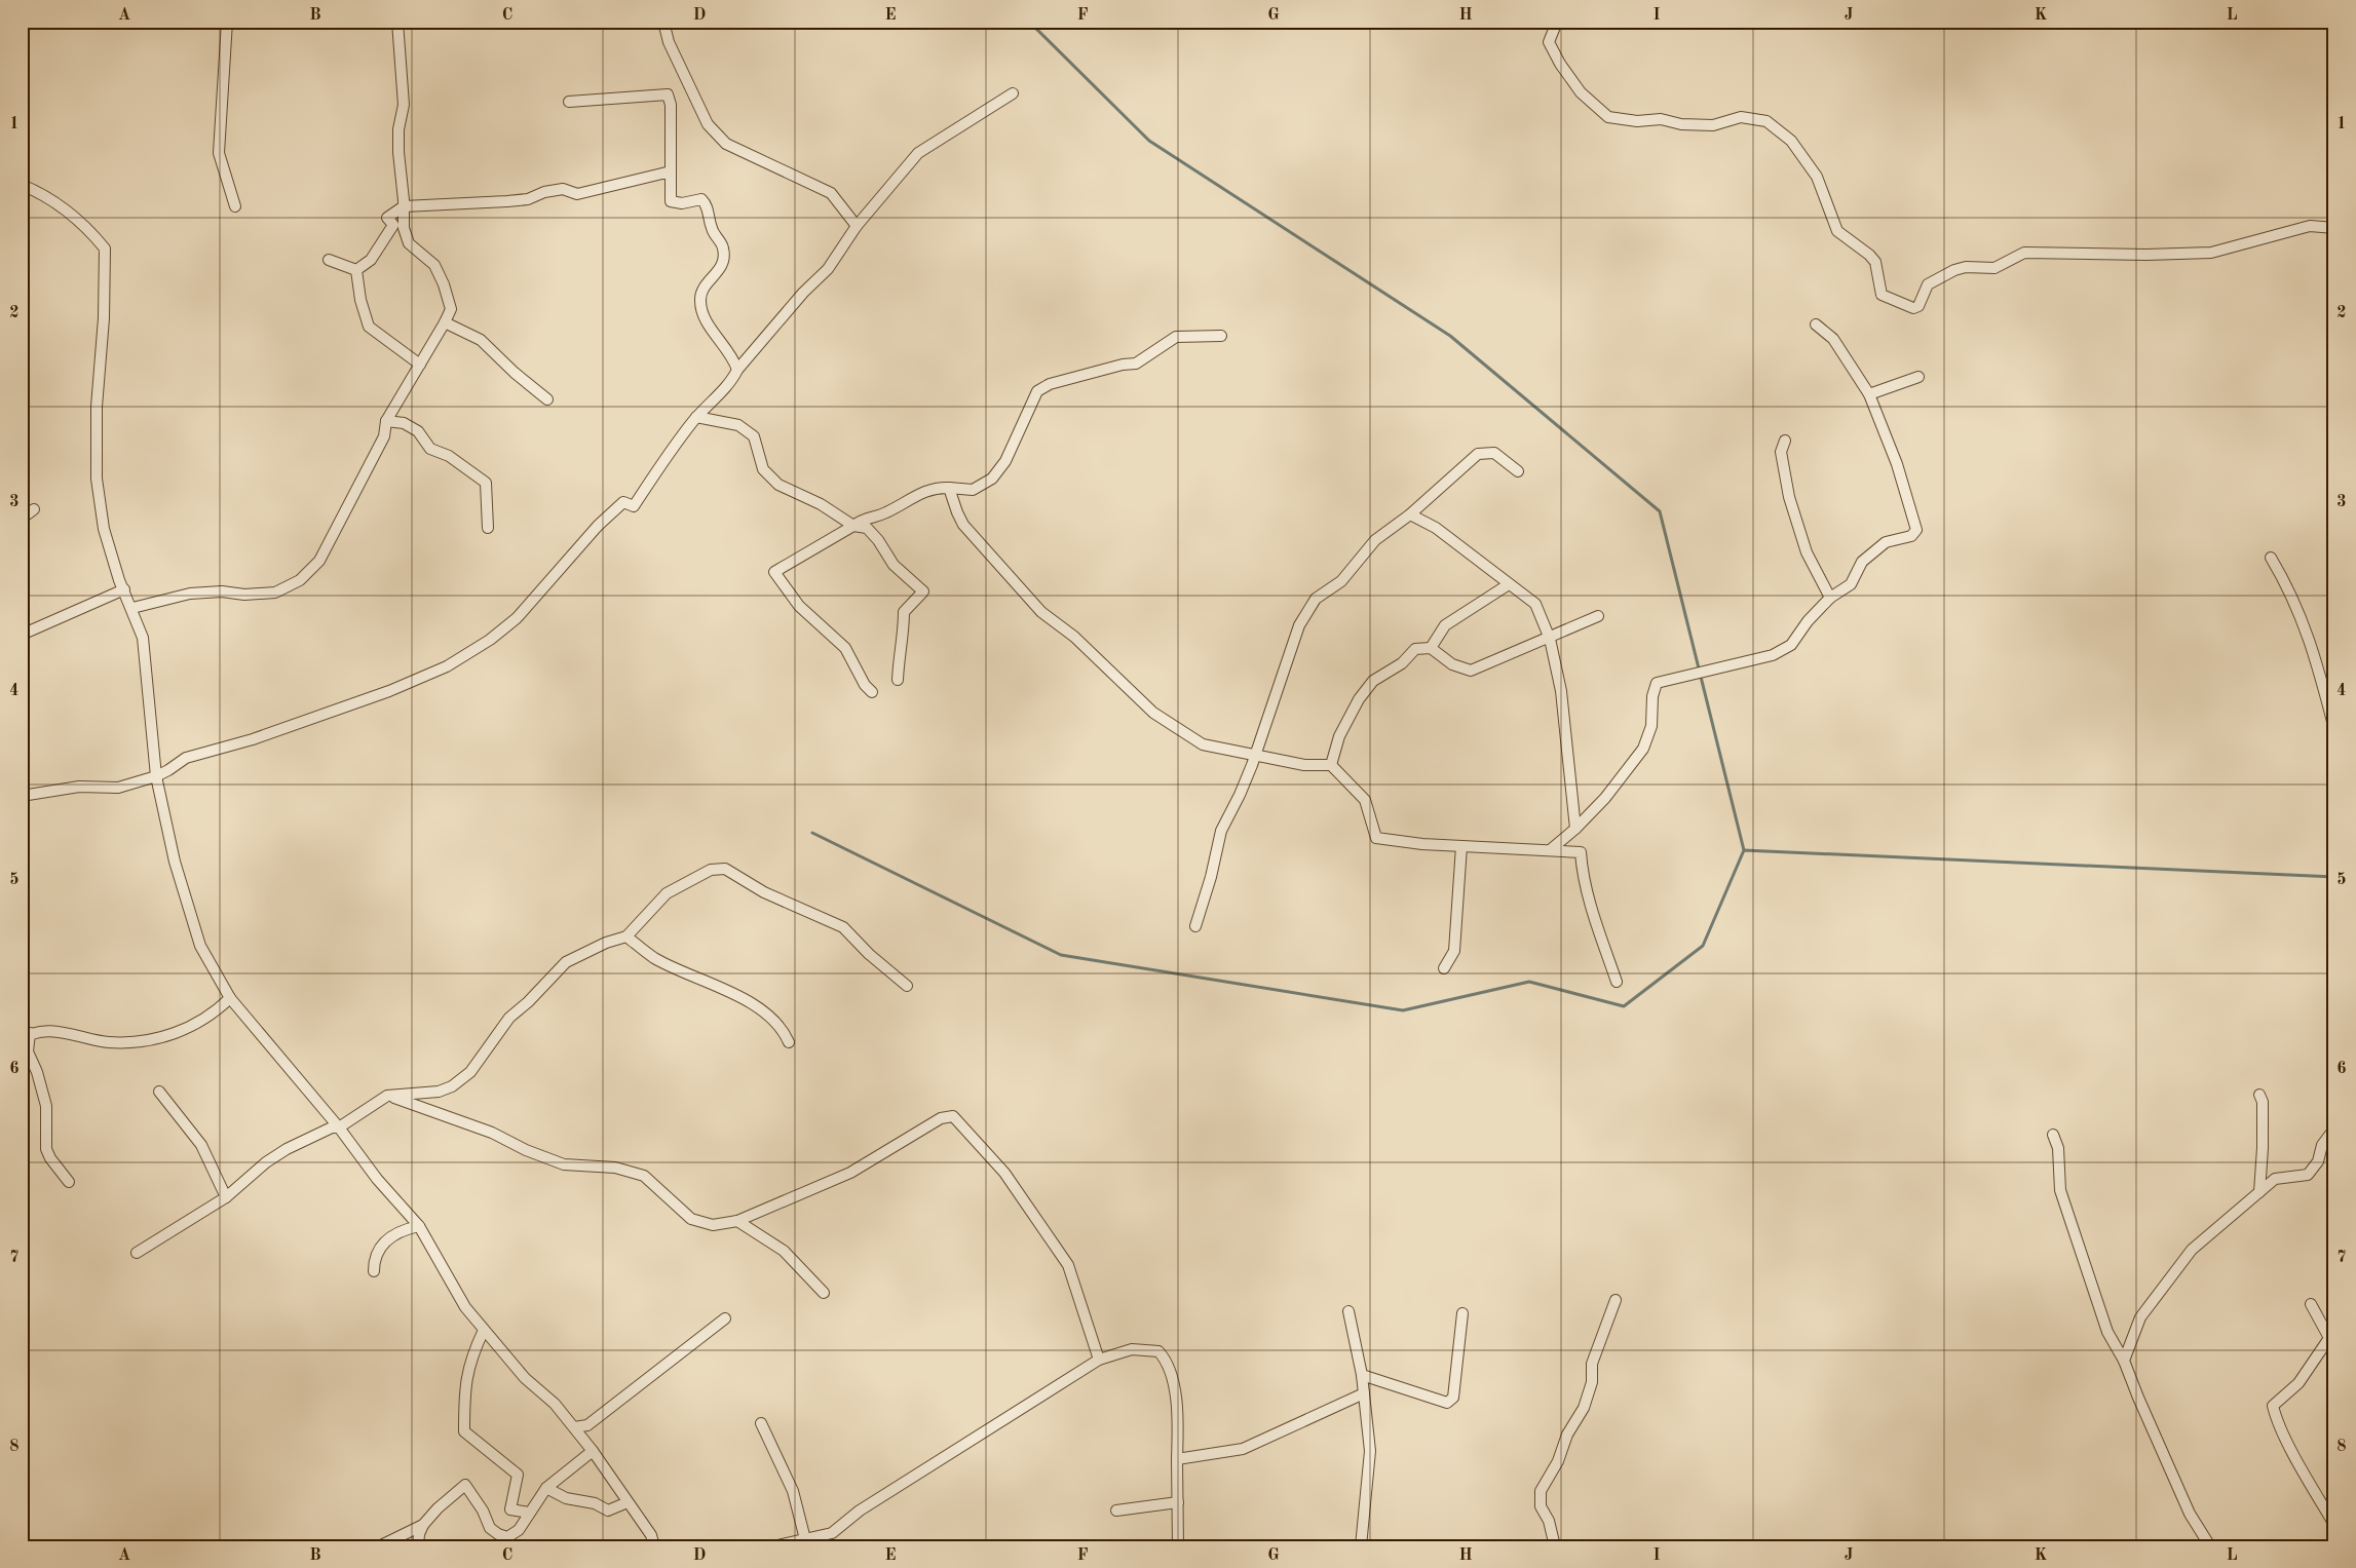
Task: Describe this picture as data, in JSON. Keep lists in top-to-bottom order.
{
  "grid": {
    "columns": [
      "A",
      "B",
      "C",
      "D",
      "E",
      "F",
      "G",
      "H",
      "I",
      "J",
      "K",
      "L"
    ],
    "rows": [
      "1",
      "2",
      "3",
      "4",
      "5",
      "6",
      "7",
      "8"
    ]
  }
}
